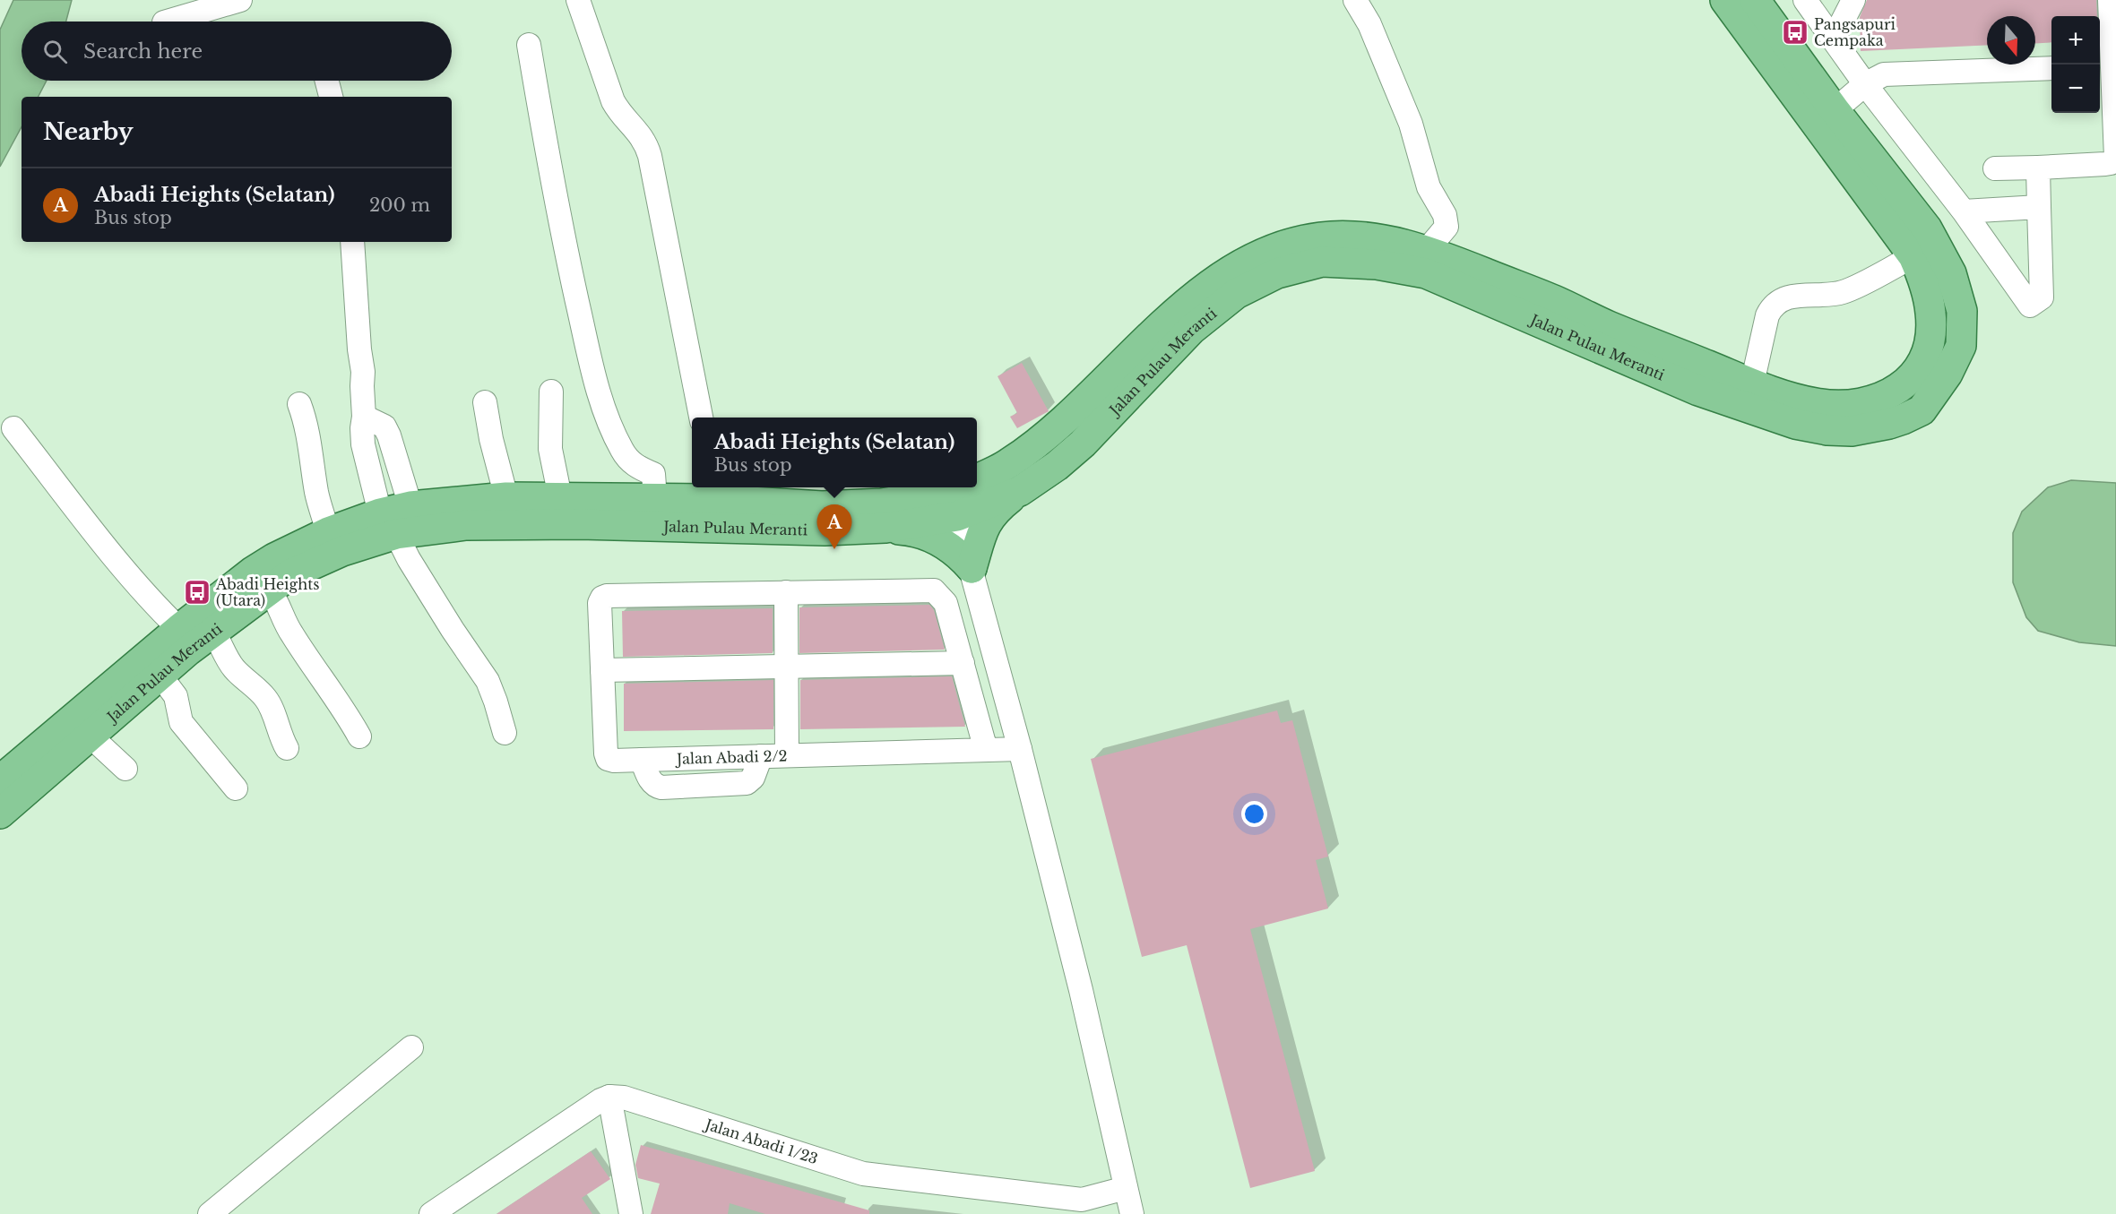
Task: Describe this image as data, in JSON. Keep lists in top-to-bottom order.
{
  "streets": {
    "main road": ["Jalan Pulau Meranti"],
    "street": ["Jalan Abadi 2/2", "Jalan Abadi 1/23"]
  },
  "places": {
    "bus stop": ["Pangsapuri Cempaka", "Abadi Heights (Utara)"]
  },
  "north": "bottom",
  "page": {
    "map_buttons": ["+", "−"],
    "search": "Search here",
    "heading": "Nearby",
    "list": [
      {
        "mark": "A",
        "name": "Abadi Heights (Selatan)",
        "note": "Bus stop",
        "value": "200 m"
      }
    ],
    "popup": ["Abadi Heights (Selatan)", "Bus stop"],
    "pins": "A"
  }
}
